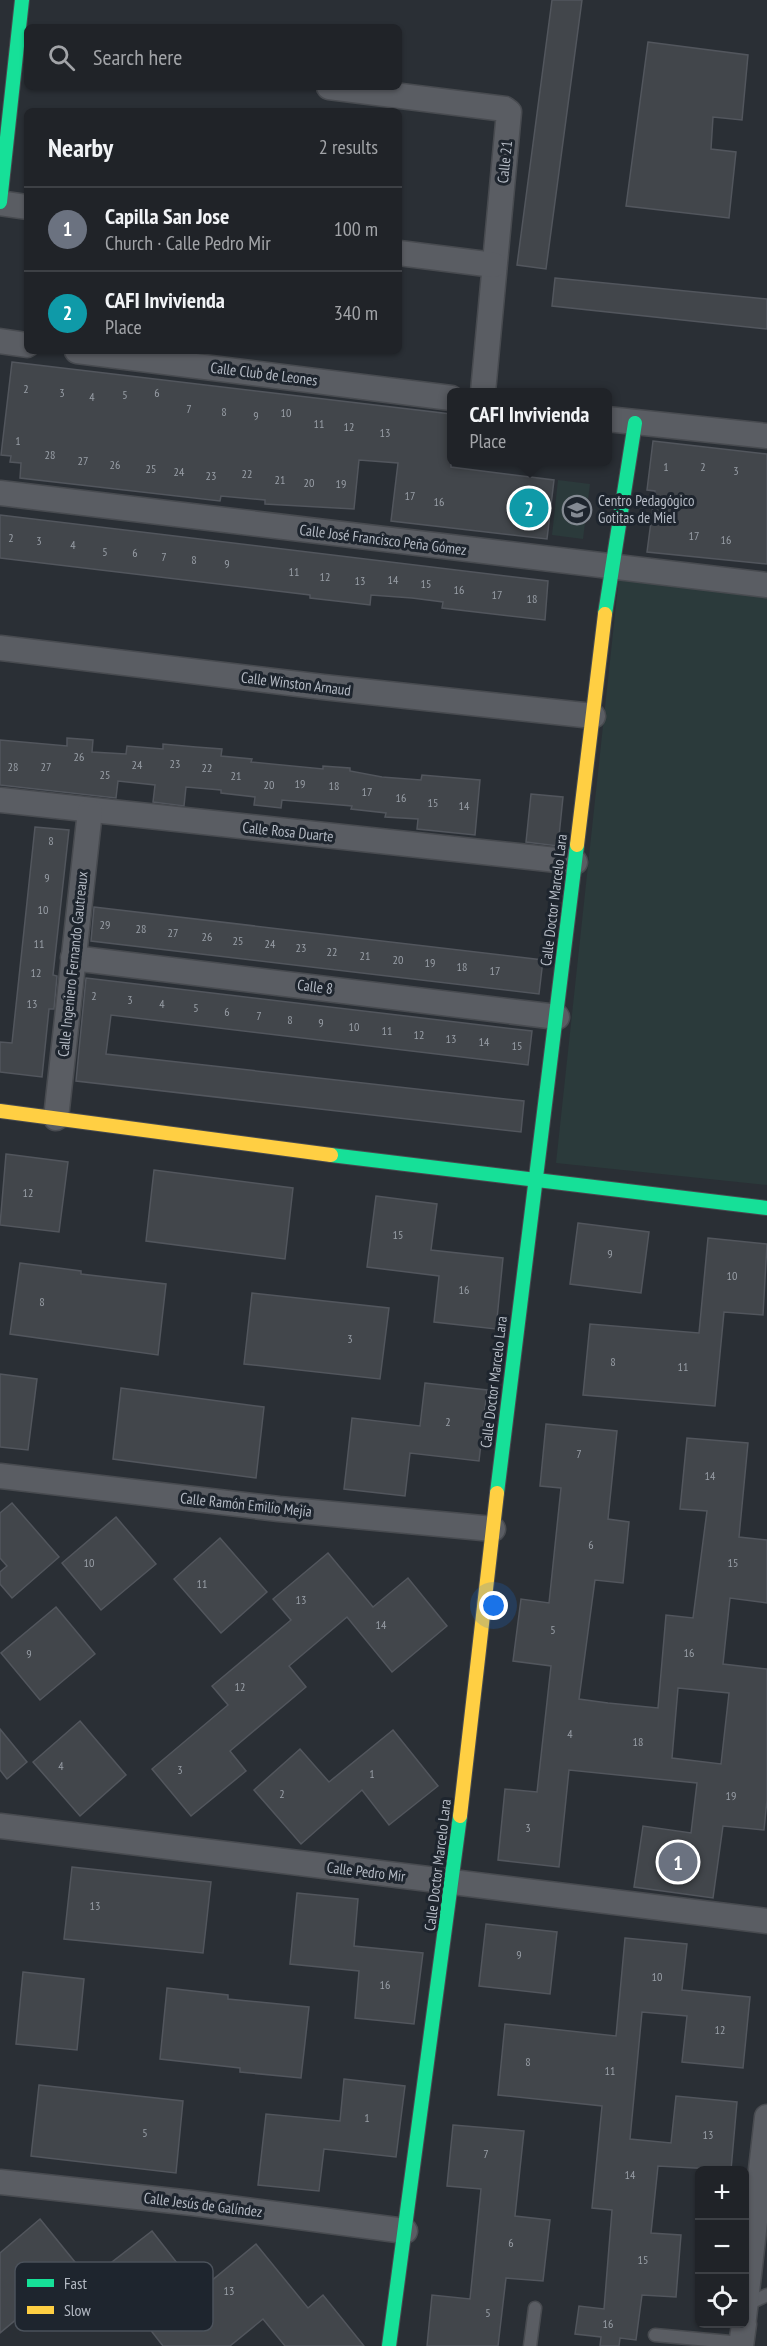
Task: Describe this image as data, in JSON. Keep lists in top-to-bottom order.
{
  "streets": {
    "street": [
      "Calle 21",
      "Calle Club de Leones",
      "Calle José Francisco Peña Gómez",
      "Calle Winston Arnaud",
      "Calle Rosa Duarte",
      "Calle Doctor Marcelo Lara",
      "Calle Ingeniero Fernando Gautreaux",
      "Calle 8",
      "Calle Ramón Emilio Mejía",
      "Calle Pedro Mir",
      "Calle Jesús de Galíndez"
    ]
  },
  "crossings": [
    ["Calle José Francisco Peña Gómez", "Calle Doctor Marcelo Lara"],
    ["Calle Winston Arnaud", "Calle Doctor Marcelo Lara"],
    ["Calle Rosa Duarte", "Calle Doctor Marcelo Lara"],
    ["Calle Rosa Duarte", "Calle Ingeniero Fernando Gautreaux"],
    ["Calle Doctor Marcelo Lara", "Calle 8"],
    ["Calle Doctor Marcelo Lara", "Calle Ramón Emilio Mejía"],
    ["Calle Doctor Marcelo Lara", "Calle Pedro Mir"],
    ["Calle Doctor Marcelo Lara", "Calle Jesús de Galíndez"],
    ["Calle Ingeniero Fernando Gautreaux", "Calle 8"]
  ],
  "places": {
    "school or university": ["Centro Pedagógico Gotitas de Miel"]
  },
  "house_numbers": [
    "2",
    "3",
    "6",
    "5",
    "4",
    "7",
    "8",
    "10",
    "9",
    "11",
    "12",
    "13",
    "1",
    "28",
    "27",
    "26",
    "1",
    "2",
    "25",
    "3",
    "24",
    "22",
    "23",
    "21",
    "20",
    "19",
    "17",
    "16",
    "17",
    "2",
    "16",
    "3",
    "4",
    "5",
    "6",
    "7",
    "8",
    "9",
    "11",
    "12",
    "14",
    "13",
    "15",
    "16",
    "17",
    "18",
    "26",
    "23",
    "24",
    "28",
    "27",
    "22",
    "25",
    "21",
    "19",
    "20",
    "18",
    "17",
    "16",
    "15",
    "14",
    "8",
    "9",
    "10",
    "29",
    "28",
    "27",
    "26",
    "25",
    "11",
    "24",
    "23",
    "22",
    "21",
    "20",
    "19",
    "18",
    "17",
    "12",
    "2",
    "3",
    "13",
    "4",
    "5",
    "6",
    "7",
    "8",
    "9",
    "10",
    "11",
    "12",
    "13",
    "14",
    "15",
    "12",
    "15",
    "9",
    "10",
    "16",
    "8",
    "3",
    "8",
    "11",
    "2",
    "7",
    "14",
    "6",
    "10",
    "15",
    "11",
    "13",
    "14",
    "5",
    "16",
    "9",
    "12",
    "4",
    "18",
    "4",
    "3",
    "1",
    "2",
    "19",
    "3",
    "13",
    "9",
    "10",
    "16",
    "12",
    "8",
    "11",
    "1",
    "5",
    "13",
    "7",
    "14",
    "6",
    "15",
    "13",
    "5",
    "16"
  ],
  "legend": ["Fast", "Slow"],
  "page": {
    "search": "Search here",
    "heading": ["Nearby", "2 results"],
    "list": [
      {
        "mark": "1",
        "name": "Capilla San Jose",
        "note": "Church · Calle Pedro Mir",
        "value": "100 m"
      },
      {
        "mark": "2",
        "name": "CAFI Invivienda",
        "note": "Place",
        "value": "340 m"
      }
    ],
    "popup": ["CAFI Invivienda", "Place"],
    "pins": ["2", "1"],
    "map_buttons": ["+", "−"]
  }
}
